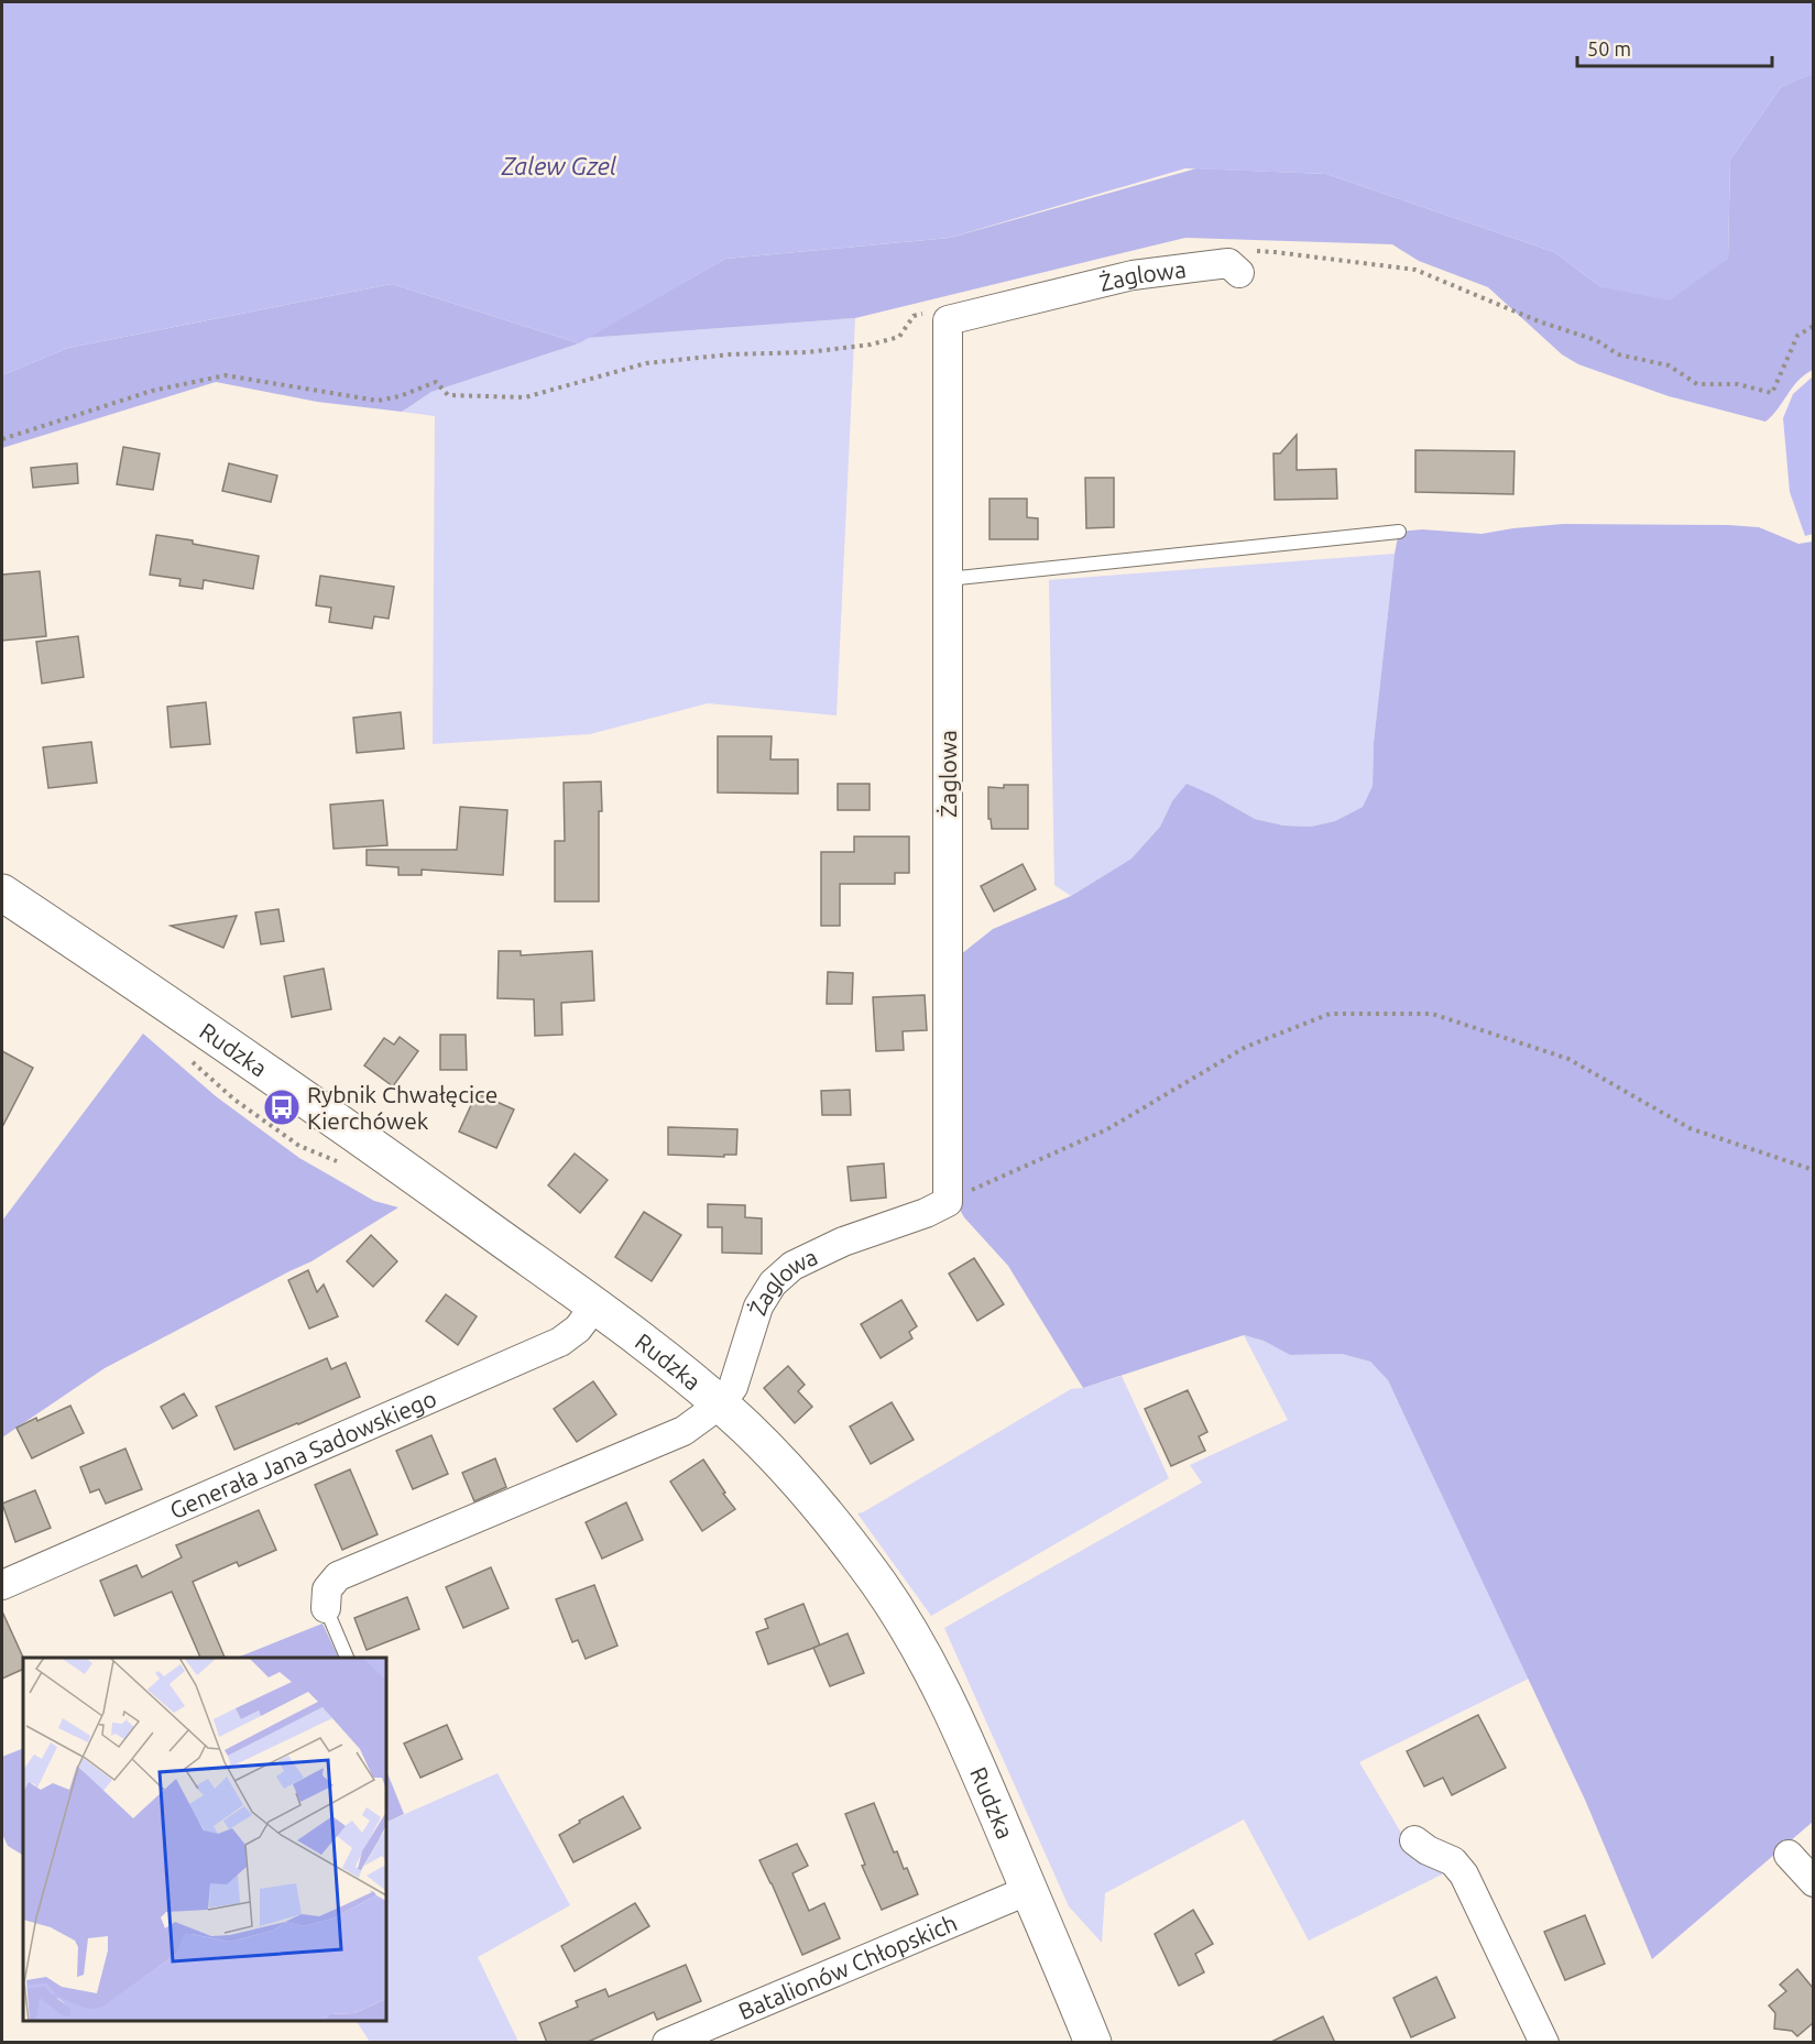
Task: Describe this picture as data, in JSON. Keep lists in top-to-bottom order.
{
  "streets": {
    "main road": ["Rudzka"],
    "street": ["Żaglowa", "Generała Jana Sadowskiego", "Batalionów Chłopskich"]
  },
  "crossings": [
    ["Żaglowa", "Rudzka"],
    ["Rudzka", "Generała Jana Sadowskiego"],
    ["Rudzka", "Batalionów Chłopskich"]
  ],
  "water": ["Zalew Gzel"],
  "places": {
    "bus stop": ["Rybnik Chwałęcice Kierchówek"]
  },
  "scale_bar": "50 m"
}
